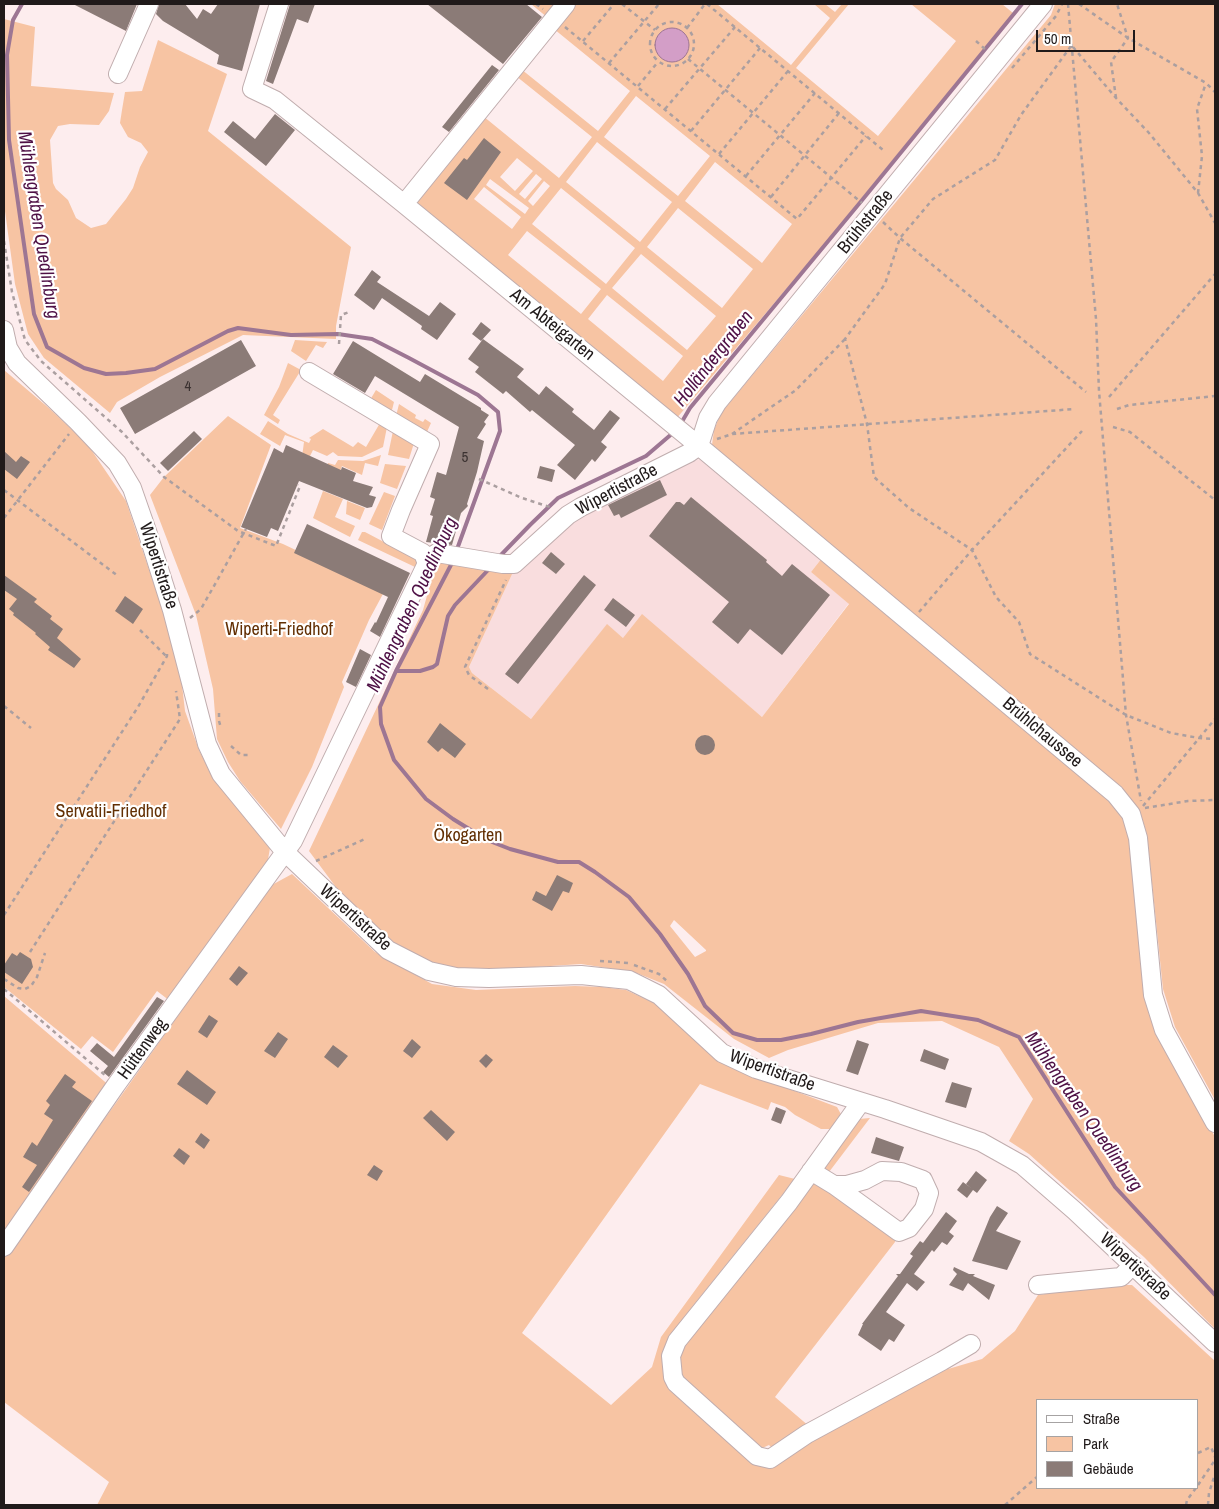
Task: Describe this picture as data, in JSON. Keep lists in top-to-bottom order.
{
  "streets": {
    "street": [
      "Brühlstraße",
      "Am Abteigarten",
      "Wipertistraße",
      "Brühlchaussee",
      "Hüttenweg"
    ]
  },
  "crossings": [
    ["Brühlstraße", "Am Abteigarten"],
    ["Brühlstraße", "Wipertistraße"],
    ["Brühlstraße", "Brühlchaussee"],
    ["Am Abteigarten", "Wipertistraße"],
    ["Am Abteigarten", "Brühlchaussee"],
    ["Wipertistraße", "Brühlchaussee"],
    ["Wipertistraße", "Hüttenweg"]
  ],
  "water": ["Mühlengraben Quedlinburg", "Holländergraben"],
  "parks": ["Wiperti-Friedhof", "Servatii-Friedhof", "Ökogarten"],
  "house_numbers": ["4", "5"],
  "legend": ["Straße", "Park", "Gebäude"],
  "scale_bar": "50 m"
}
